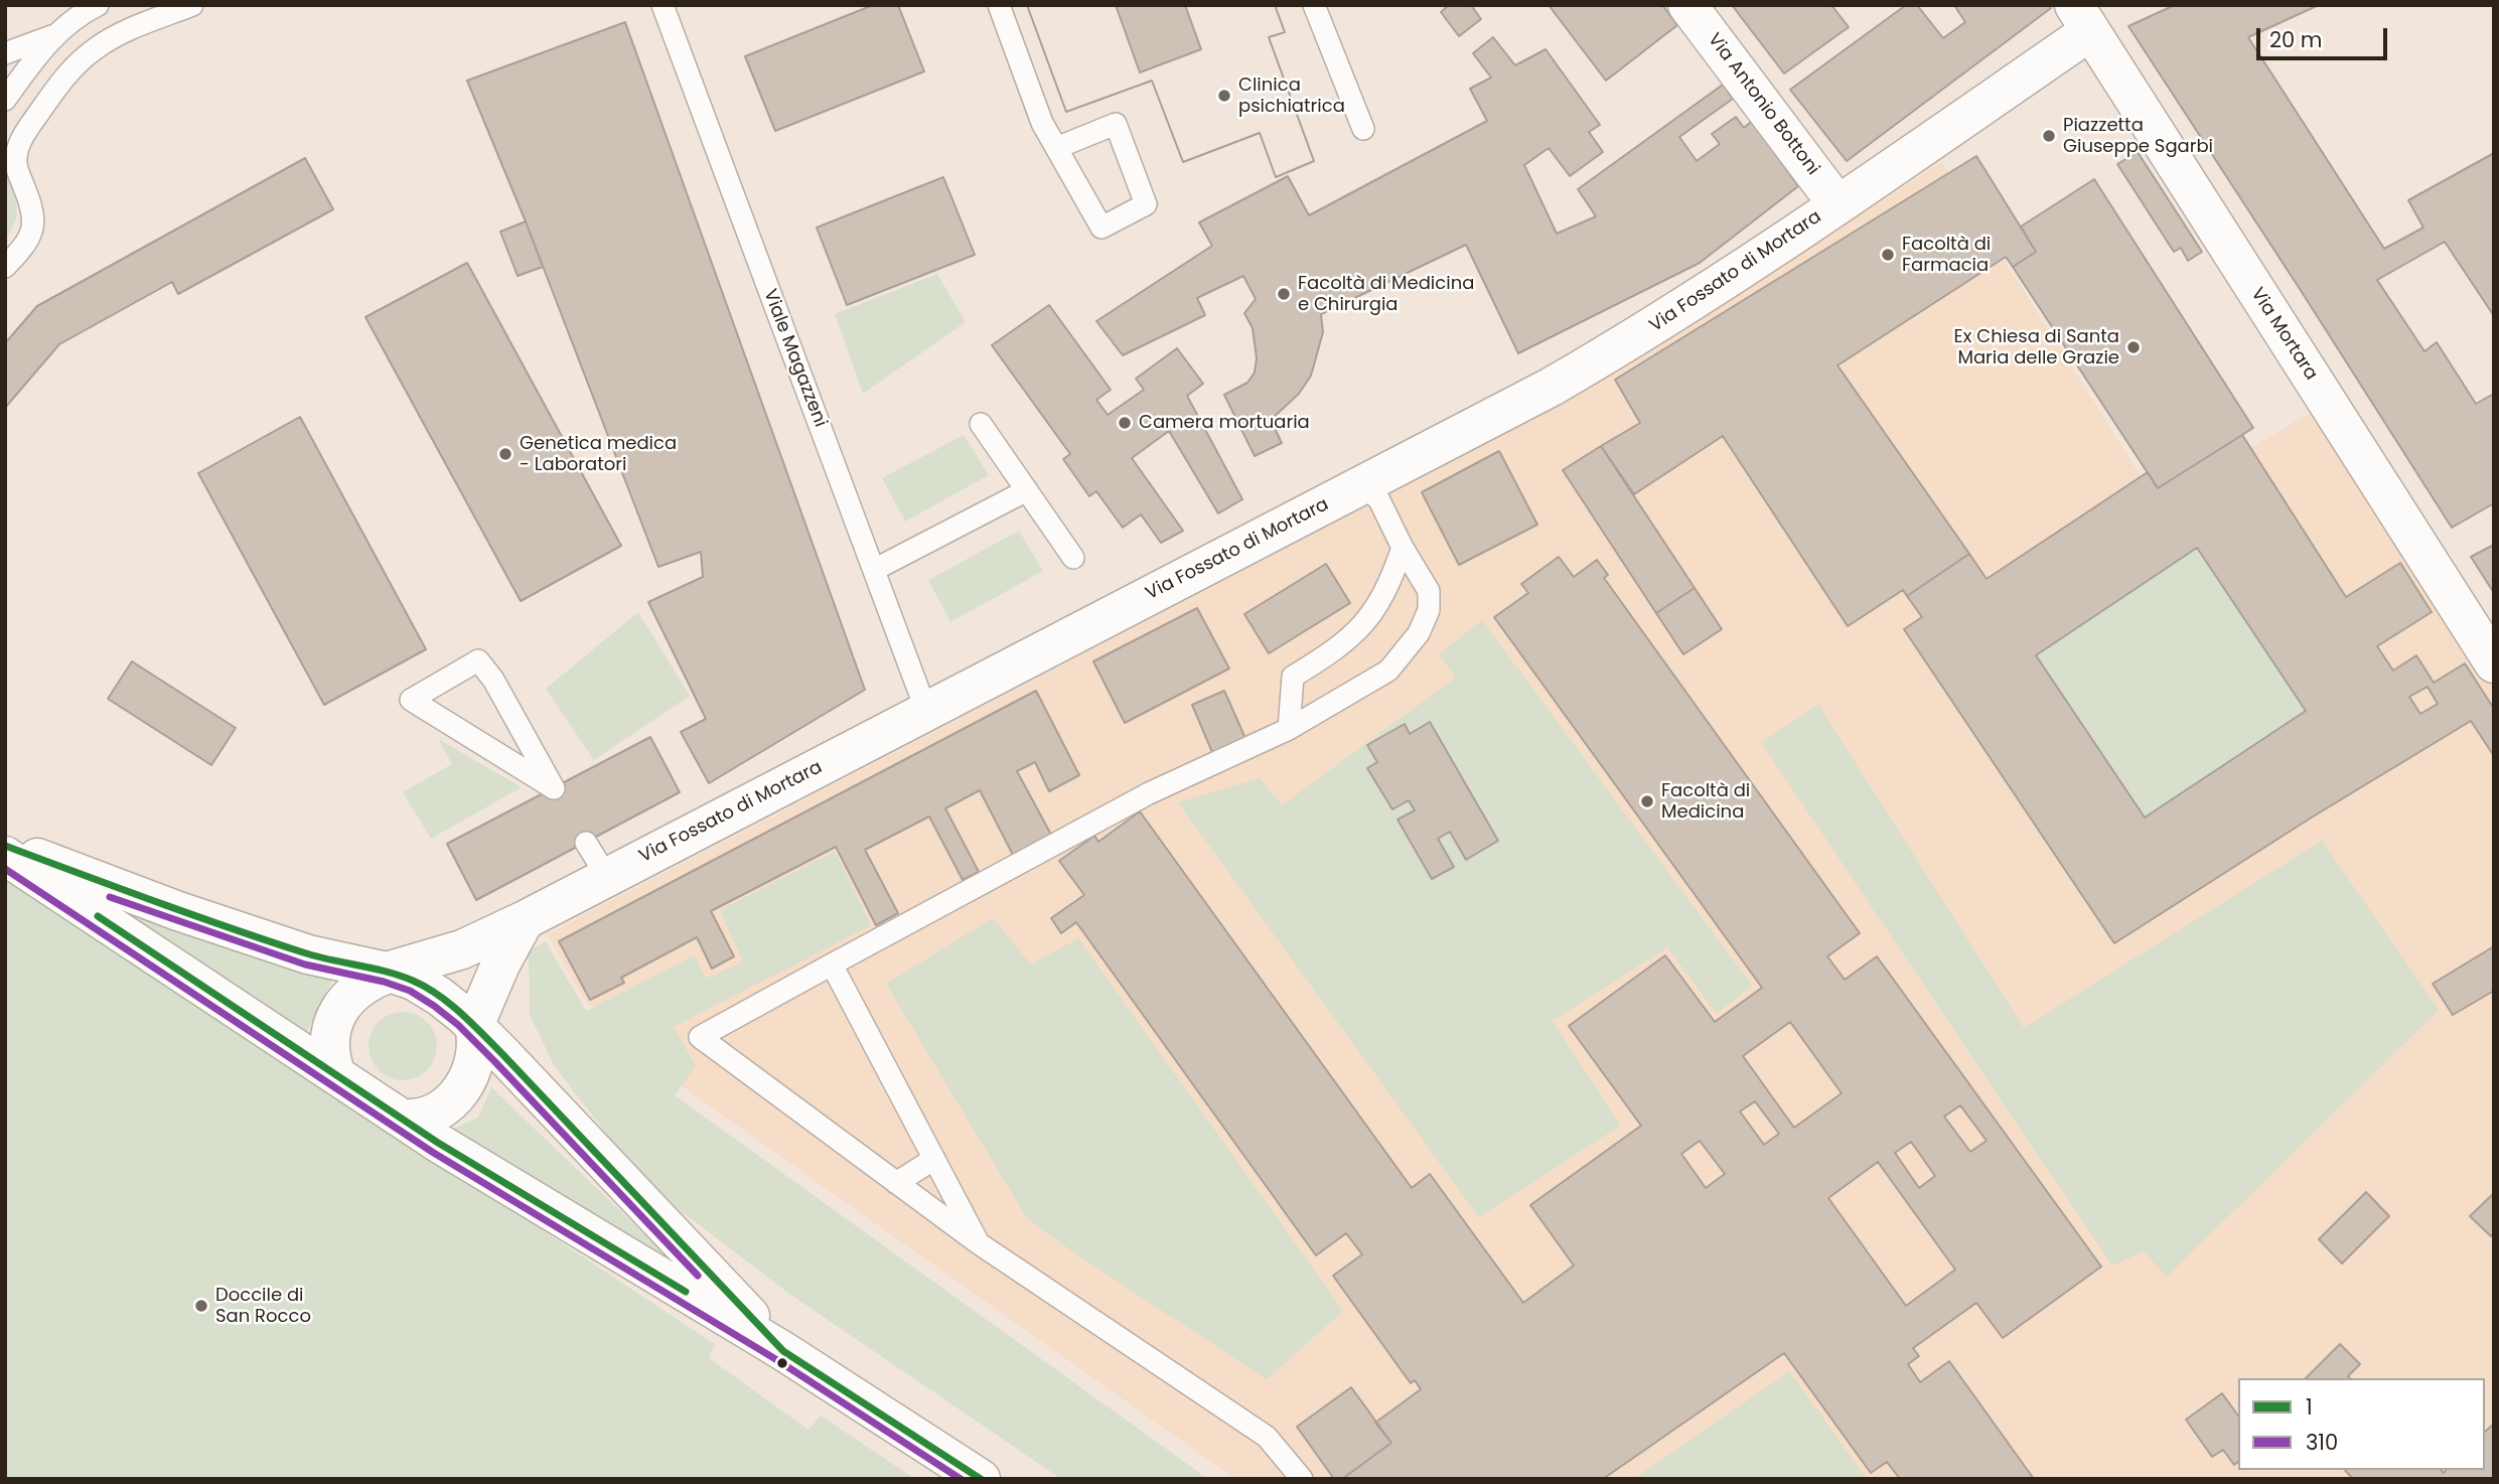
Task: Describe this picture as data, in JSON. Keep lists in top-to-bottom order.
{
  "streets": {
    "street": ["Via Antonio Bottoni", "Via Fossato di Mortara", "Via Mortara"],
    "lane": ["Viale Magazzeni"]
  },
  "crossings": [
    ["Via Antonio Bottoni", "Via Fossato di Mortara"],
    ["Via Fossato di Mortara", "Via Mortara"],
    ["Via Fossato di Mortara", "Viale Magazzeni"]
  ],
  "places": [
    "Clinica psichiatrica",
    "Piazzetta Giuseppe Sgarbi",
    "Facoltà di Farmacia",
    "Facoltà di Medicina e Chirurgia",
    "Ex Chiesa di Santa Maria delle Grazie",
    "Camera mortuaria",
    "Genetica medica - Laboratori",
    "Facoltà di Medicina",
    "Doccile di San Rocco"
  ],
  "lines": ["transit line 1", "transit line 310"],
  "legend": ["1", "310"],
  "scale_bar": "20 m"
}
